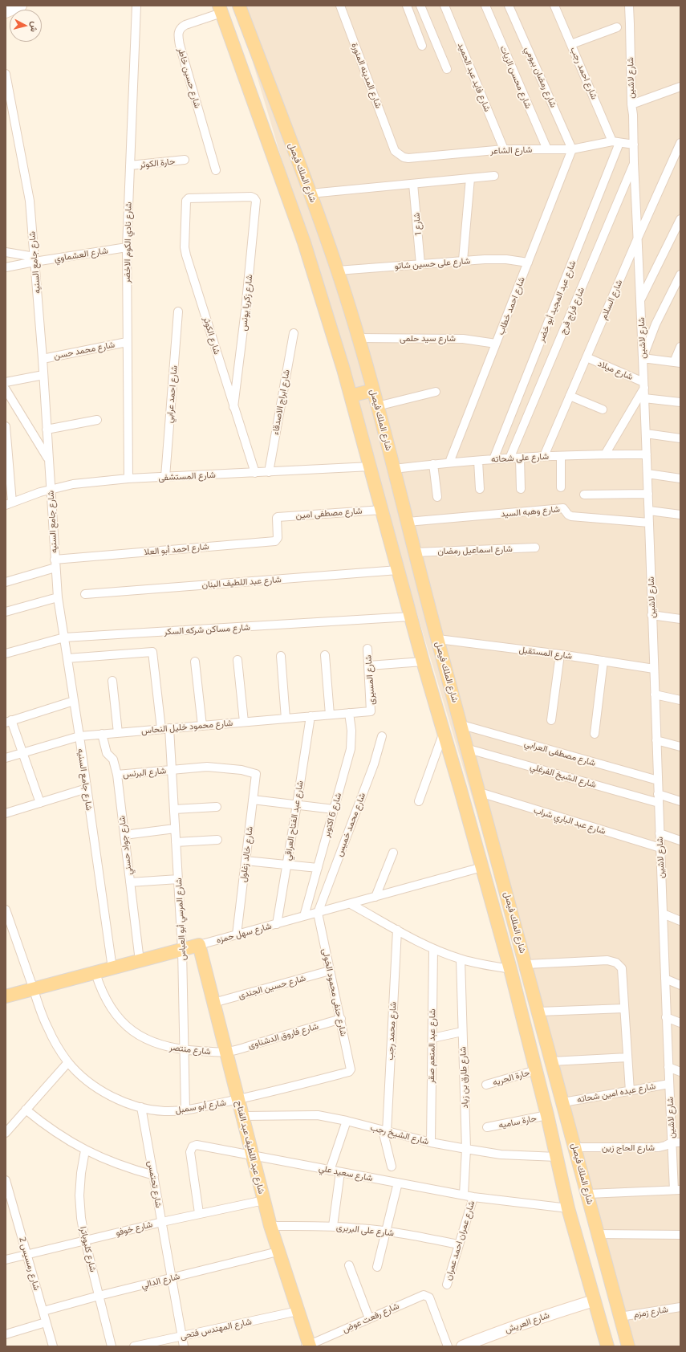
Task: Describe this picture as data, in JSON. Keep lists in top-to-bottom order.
{
  "streets": {
    "main road": ["شارع الملك فيصل", "شارع سهل حمزه", "شارع عبد اللطيف عبد الفتاح"],
    "street": [
      "شارع احمد رجب",
      "شارع المدينه المنورة",
      "شارع فايد عبد الحميد",
      "شارع محسن الزيات",
      "شارع رمضان بيومي",
      "شارع حسين خاطر",
      "شارع لاشين",
      "شارع الشاعر",
      "حارة الكوثر",
      "شارع 1",
      "شارع نادي الكوم الاخضر",
      "شارع العشماوي",
      "شارع جامع السنيه",
      "شارع على حسين شاتو",
      "شارع السلام",
      "شارع عبد المجيد أبو خضر",
      "شارع زكريا يونس",
      "شارع احمد خطاب",
      "شارع فراج فرج",
      "شارع الكوثر",
      "شارع سيد حلمى",
      "شارع محمد حسن",
      "شارع ميلاد",
      "شارع احمد عرابي",
      "شارع ابراج الاصدقاء",
      "شارع على شحاته",
      "شارع المستشفى",
      "شارع وهبه السيد",
      "شارع مصطفى امين",
      "شارع احمد أبو العلا",
      "شارع اسماعيل رمضان",
      "شارع عبد اللطيف البنان",
      "شارع مساكن شركه السكر",
      "شارع المستقبل",
      "شارع المسيرى",
      "شارع محمود خليل النحاس",
      "شارع مصطفى العرابي",
      "شارع البرنس",
      "شارع الشيخ الفرغلي",
      "شارع 6 اكتوبر",
      "شارع عبد الفتاح العراقي",
      "شارع عبد الباري شراب",
      "شارع محمد خميس",
      "شارع جواد حسني",
      "شارع خالد زغلول",
      "شارع المرسي أبو العباس",
      "شارع حسين الجندى",
      "شارع حنفى محمود الخولى",
      "شارع محمد رجب",
      "شارع فاروق الدشناوى",
      "شارع عبد المنعم صقر",
      "شارع منتصر",
      "شارع طارق بن زياد",
      "حارة الحريه",
      "شارع عبده امين شحاته",
      "شارع أبو سمبل",
      "حارة ساميه",
      "شارع الشيخ رجب",
      "شارع الحاج زين",
      "شارع سعيد علي",
      "شارع تحتمس",
      "شارع خوفو",
      "شارع على البربرى",
      "شارع عمران احمد عمران",
      "شارع كليوباترا",
      "شارع رمسيس 2",
      "شارع الدالي",
      "شارع زمزم",
      "شارع رفعت عوض",
      "شارع العريش",
      "شارع المهندس فتحى"
    ]
  },
  "crossings": [
    ["شارع احمد رجب", "شارع الشاعر"],
    ["شارع احمد رجب", "شارع عبد المجيد أبو خضر"],
    ["شارع المدينه المنورة", "شارع الشاعر"],
    ["شارع فايد عبد الحميد", "شارع الشاعر"],
    ["شارع محسن الزيات", "شارع الشاعر"],
    ["شارع رمضان بيومي", "شارع الشاعر"],
    ["شارع رمضان بيومي", "شارع احمد خطاب"],
    ["شارع حسين خاطر", "شارع الملك فيصل"],
    ["شارع لاشين", "شارع الشاعر"],
    ["شارع لاشين", "شارع السلام"],
    ["شارع لاشين", "شارع فراج فرج"],
    ["شارع لاشين", "شارع ميلاد"],
    ["شارع لاشين", "شارع على شحاته"],
    ["شارع لاشين", "شارع وهبه السيد"],
    ["شارع لاشين", "شارع المستقبل"],
    ["شارع لاشين", "شارع مصطفى العرابي"],
    ["شارع لاشين", "شارع الشيخ الفرغلي"],
    ["شارع لاشين", "شارع عبد الباري شراب"],
    ["شارع لاشين", "شارع عبده امين شحاته"],
    ["شارع لاشين", "شارع الحاج زين"],
    ["شارع الشاعر", "شارع عبد المجيد أبو خضر"],
    ["شارع الشاعر", "شارع احمد خطاب"],
    ["حارة الكوثر", "شارع نادي الكوم الاخضر"],
    ["شارع الملك فيصل", "شارع على حسين شاتو"],
    ["شارع الملك فيصل", "شارع سيد حلمى"],
    ["شارع الملك فيصل", "شارع على شحاته"],
    ["شارع الملك فيصل", "شارع المستشفى"],
    ["شارع الملك فيصل", "شارع وهبه السيد"],
    ["شارع الملك فيصل", "شارع مصطفى امين"],
    ["شارع الملك فيصل", "شارع اسماعيل رمضان"],
    ["شارع الملك فيصل", "شارع عبد اللطيف البنان"],
    ["شارع الملك فيصل", "شارع مساكن شركه السكر"],
    ["شارع الملك فيصل", "شارع المستقبل"],
    ["شارع الملك فيصل", "شارع مصطفى العرابي"],
    ["شارع الملك فيصل", "شارع الشيخ الفرغلي"],
    ["شارع الملك فيصل", "شارع عبد الباري شراب"],
    ["شارع الملك فيصل", "شارع سهل حمزه"],
    ["شارع الملك فيصل", "حارة الحريه"],
    ["شارع الملك فيصل", "شارع عبده امين شحاته"],
    ["شارع الملك فيصل", "حارة ساميه"],
    ["شارع الملك فيصل", "شارع الشيخ رجب"],
    ["شارع الملك فيصل", "شارع الحاج زين"],
    ["شارع الملك فيصل", "شارع سعيد علي"],
    ["شارع الملك فيصل", "شارع زمزم"],
    ["شارع الملك فيصل", "شارع العريش"],
    ["شارع 1", "شارع على حسين شاتو"],
    ["شارع نادي الكوم الاخضر", "شارع العشماوي"],
    ["شارع نادي الكوم الاخضر", "شارع محمد حسن"],
    ["شارع نادي الكوم الاخضر", "شارع المستشفى"],
    ["شارع العشماوي", "شارع جامع السنيه"],
    ["شارع جامع السنيه", "شارع محمد حسن"],
    ["شارع جامع السنيه", "شارع المستشفى"],
    ["شارع جامع السنيه", "شارع احمد أبو العلا"],
    ["شارع جامع السنيه", "شارع مساكن شركه السكر"],
    ["شارع جامع السنيه", "شارع محمود خليل النحاس"],
    ["شارع جامع السنيه", "شارع المرسي أبو العباس"],
    ["شارع جامع السنيه", "شارع سهل حمزه"],
    ["شارع على حسين شاتو", "شارع احمد خطاب"],
    ["شارع السلام", "شارع ميلاد"],
    ["شارع السلام", "شارع على شحاته"],
    ["شارع عبد المجيد أبو خضر", "شارع على شحاته"],
    ["شارع زكريا يونس", "شارع الكوثر"],
    ["شارع احمد خطاب", "شارع سيد حلمى"],
    ["شارع احمد خطاب", "شارع على شحاته"],
    ["شارع فراج فرج", "شارع على شحاته"],
    ["شارع الكوثر", "شارع المستشفى"],
    ["شارع احمد عرابي", "شارع المستشفى"],
    ["شارع ابراج الاصدقاء", "شارع المستشفى"],
    ["شارع مصطفى امين", "شارع احمد أبو العلا"],
    ["شارع المسيرى", "شارع محمود خليل النحاس"],
    ["شارع محمود خليل النحاس", "شارع 6 اكتوبر"],
    ["شارع محمود خليل النحاس", "شارع عبد الفتاح العراقي"],
    ["شارع محمود خليل النحاس", "شارع جواد حسني"],
    ["شارع محمود خليل النحاس", "شارع المرسي أبو العباس"],
    ["شارع البرنس", "شارع جواد حسني"],
    ["شارع البرنس", "شارع خالد زغلول"],
    ["شارع البرنس", "شارع المرسي أبو العباس"],
    ["شارع 6 اكتوبر", "شارع سهل حمزه"],
    ["شارع عبد الفتاح العراقي", "شارع سهل حمزه"],
    ["شارع محمد خميس", "شارع سهل حمزه"],
    ["شارع محمد خميس", "شارع حنفى محمود الخولى"],
    ["شارع جواد حسني", "شارع سهل حمزه"],
    ["شارع خالد زغلول", "شارع سهل حمزه"],
    ["شارع المرسي أبو العباس", "شارع سهل حمزه"],
    ["شارع المرسي أبو العباس", "شارع منتصر"],
    ["شارع المرسي أبو العباس", "شارع أبو سمبل"],
    ["شارع سهل حمزه", "شارع حنفى محمود الخولى"],
    ["شارع سهل حمزه", "شارع منتصر"],
    ["شارع سهل حمزه", "شارع أبو سمبل"],
    ["شارع سهل حمزه", "شارع عبد اللطيف عبد الفتاح"],
    ["شارع حسين الجندى", "شارع حنفى محمود الخولى"],
    ["شارع حسين الجندى", "شارع عبد اللطيف عبد الفتاح"],
    ["شارع حنفى محمود الخولى", "شارع فاروق الدشناوى"],
    ["شارع حنفى محمود الخولى", "شارع أبو سمبل"],
    ["شارع محمد رجب", "شارع الشيخ رجب"],
    ["شارع فاروق الدشناوى", "شارع منتصر"],
    ["شارع فاروق الدشناوى", "شارع عبد اللطيف عبد الفتاح"],
    ["شارع عبد المنعم صقر", "شارع الشيخ رجب"],
    ["شارع منتصر", "شارع عبد اللطيف عبد الفتاح"],
    ["شارع طارق بن زياد", "شارع الشيخ رجب"],
    ["شارع طارق بن زياد", "شارع سعيد علي"],
    ["شارع أبو سمبل", "شارع عبد اللطيف عبد الفتاح"],
    ["شارع أبو سمبل", "شارع تحتمس"],
    ["شارع الشيخ رجب", "شارع عبد اللطيف عبد الفتاح"],
    ["شارع عبد اللطيف عبد الفتاح", "شارع سعيد علي"],
    ["شارع عبد اللطيف عبد الفتاح", "شارع خوفو"],
    ["شارع عبد اللطيف عبد الفتاح", "شارع على البربرى"],
    ["شارع عبد اللطيف عبد الفتاح", "شارع الدالي"],
    ["شارع عبد اللطيف عبد الفتاح", "شارع رفعت عوض"],
    ["شارع عبد اللطيف عبد الفتاح", "شارع المهندس فتحى"],
    ["شارع سعيد علي", "شارع خوفو"],
    ["شارع سعيد علي", "شارع عمران احمد عمران"],
    ["شارع تحتمس", "شارع خوفو"],
    ["شارع تحتمس", "شارع الدالي"],
    ["شارع تحتمس", "شارع المهندس فتحى"],
    ["شارع خوفو", "شارع كليوباترا"],
    ["شارع خوفو", "شارع رمسيس 2"],
    ["شارع على البربرى", "شارع عمران احمد عمران"],
    ["شارع كليوباترا", "شارع الدالي"],
    ["شارع رمسيس 2", "شارع الدالي"]
  ],
  "north": "right"
}
